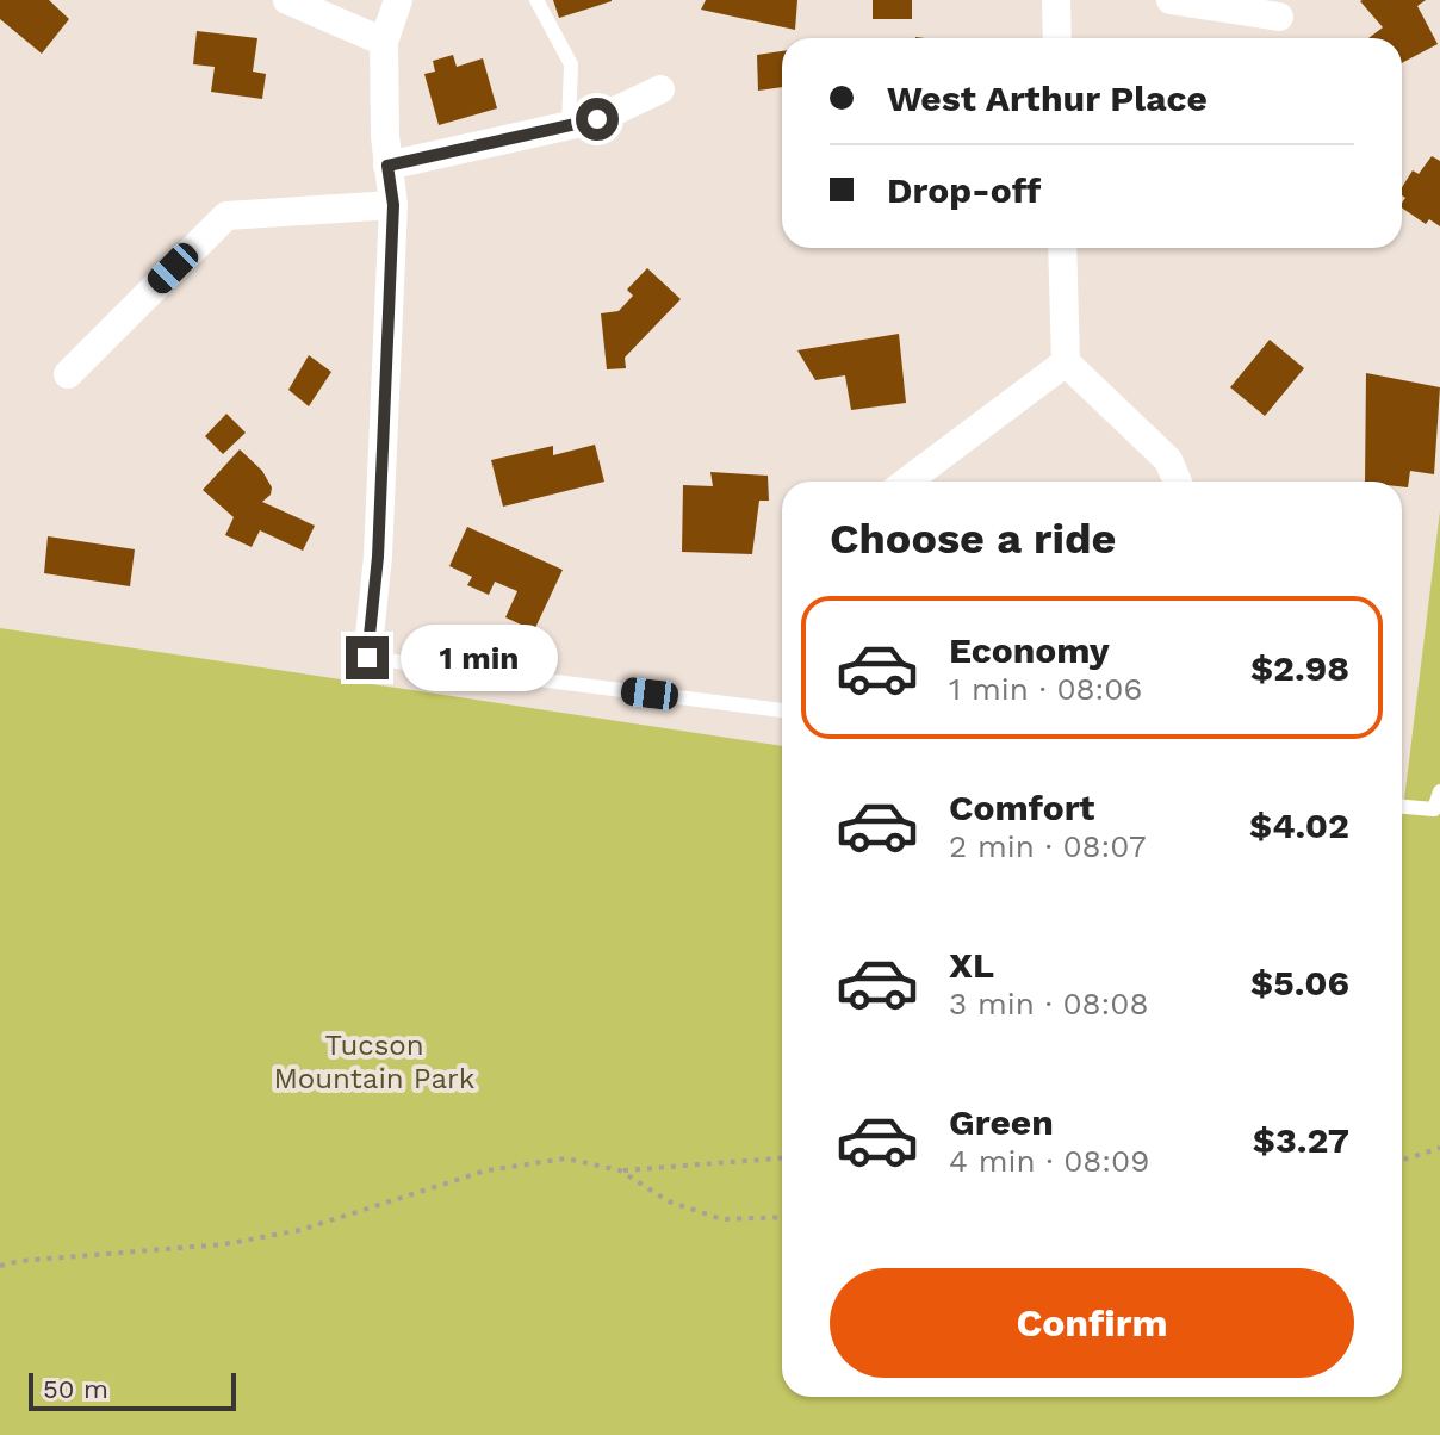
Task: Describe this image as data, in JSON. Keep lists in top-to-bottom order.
{
  "parks": ["Tucson Mountain Park"],
  "scale_bar": "50 m",
  "page": {
    "banner": ["West Arthur Place", "Drop-off"],
    "heading": "Choose a ride",
    "list": [
      {
        "name": "Economy",
        "note": "1 min · 08:06",
        "value": "$2.98"
      },
      {
        "name": "Comfort",
        "note": "2 min · 08:07",
        "value": "$4.02"
      },
      {
        "name": "XL",
        "note": "3 min · 08:08",
        "value": "$5.06"
      },
      {
        "name": "Green",
        "note": "4 min · 08:09",
        "value": "$3.27"
      }
    ],
    "bubble": "1 min",
    "buttons": "Confirm",
    "scale": "50 m"
  }
}
